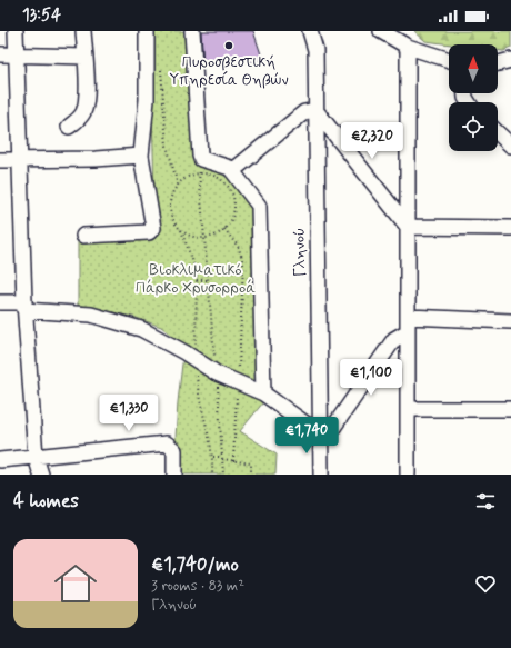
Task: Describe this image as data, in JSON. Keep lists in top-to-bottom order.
{
  "streets": {
    "street": ["Γληνού"]
  },
  "parks": ["Βιοκλιματικό Πάρκο Χρυσορροά"],
  "places": ["Πυροσβεστική Υπηρεσία Θηβών"],
  "north": "top",
  "page": {
    "status": "13:54",
    "price": [
      "€2,320",
      "€1,100",
      "€1,330",
      "€1,740"
    ],
    "heading": "4 homes",
    "list": [
      {
        "name": "€1,740/mo",
        "note": "3 rooms · 83 m² · Γληνού"
      }
    ]
  }
}
